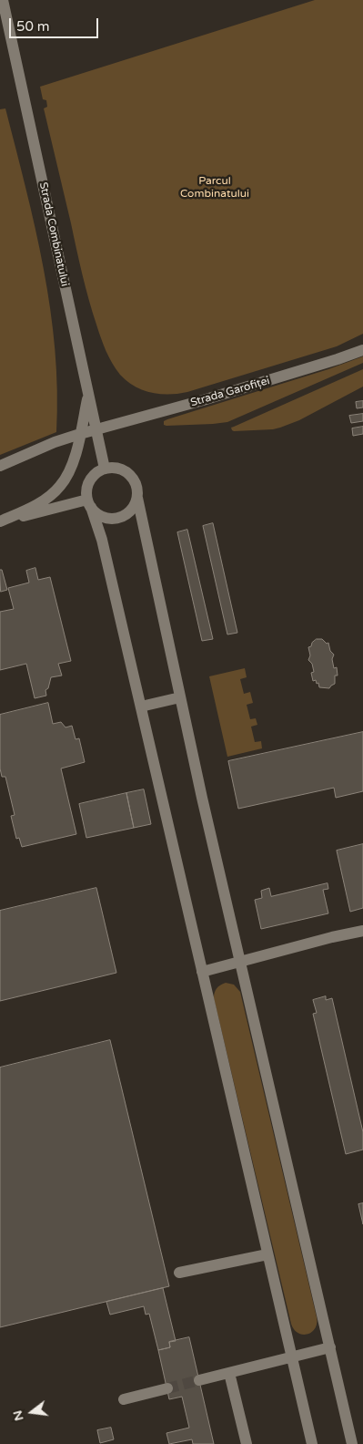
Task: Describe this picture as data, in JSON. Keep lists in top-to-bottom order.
{
  "streets": {
    "street": ["Strada Combinatului", "Strada Garofiței"]
  },
  "crossings": [
    ["Strada Combinatului", "Strada Garofiței"]
  ],
  "parks": ["Parcul Combinatului"],
  "scale_bar": "50 m",
  "north": "left"
}
